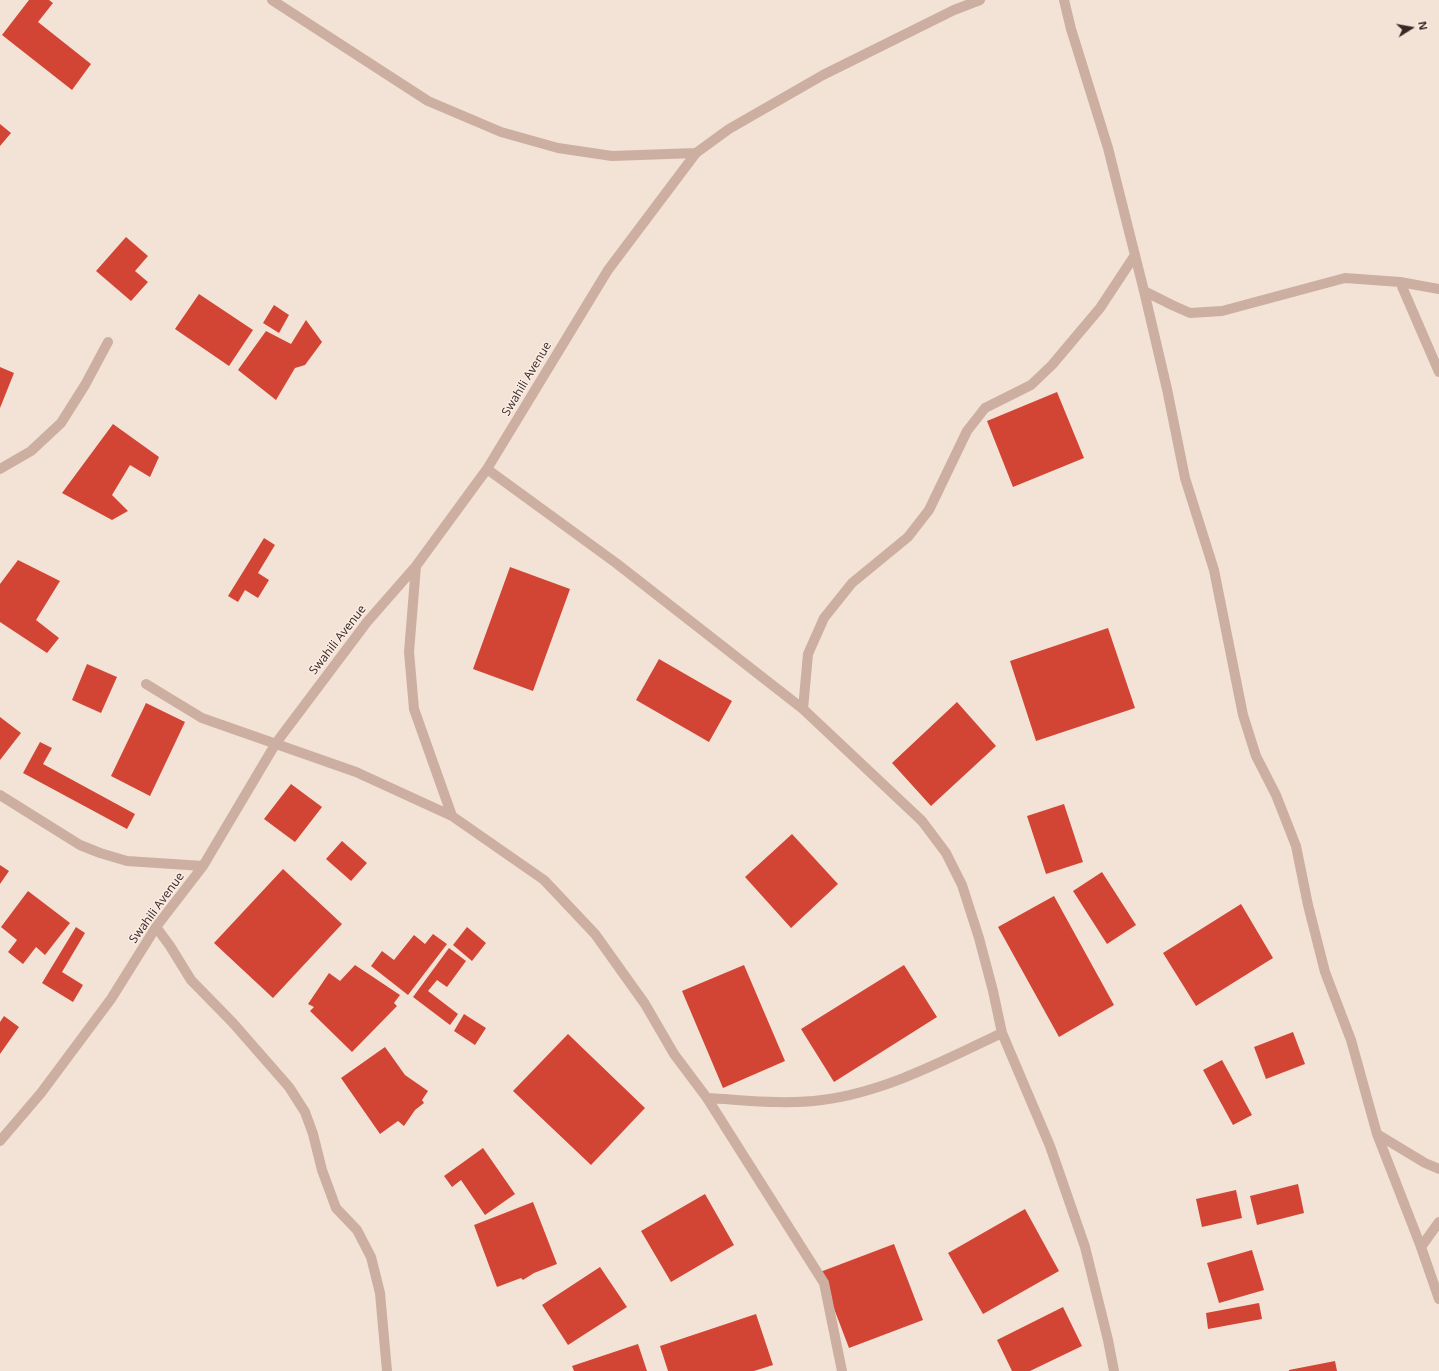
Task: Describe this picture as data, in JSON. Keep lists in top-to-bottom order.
{
  "streets": {
    "street": ["Swahili Avenue"]
  },
  "north": "right"
}
